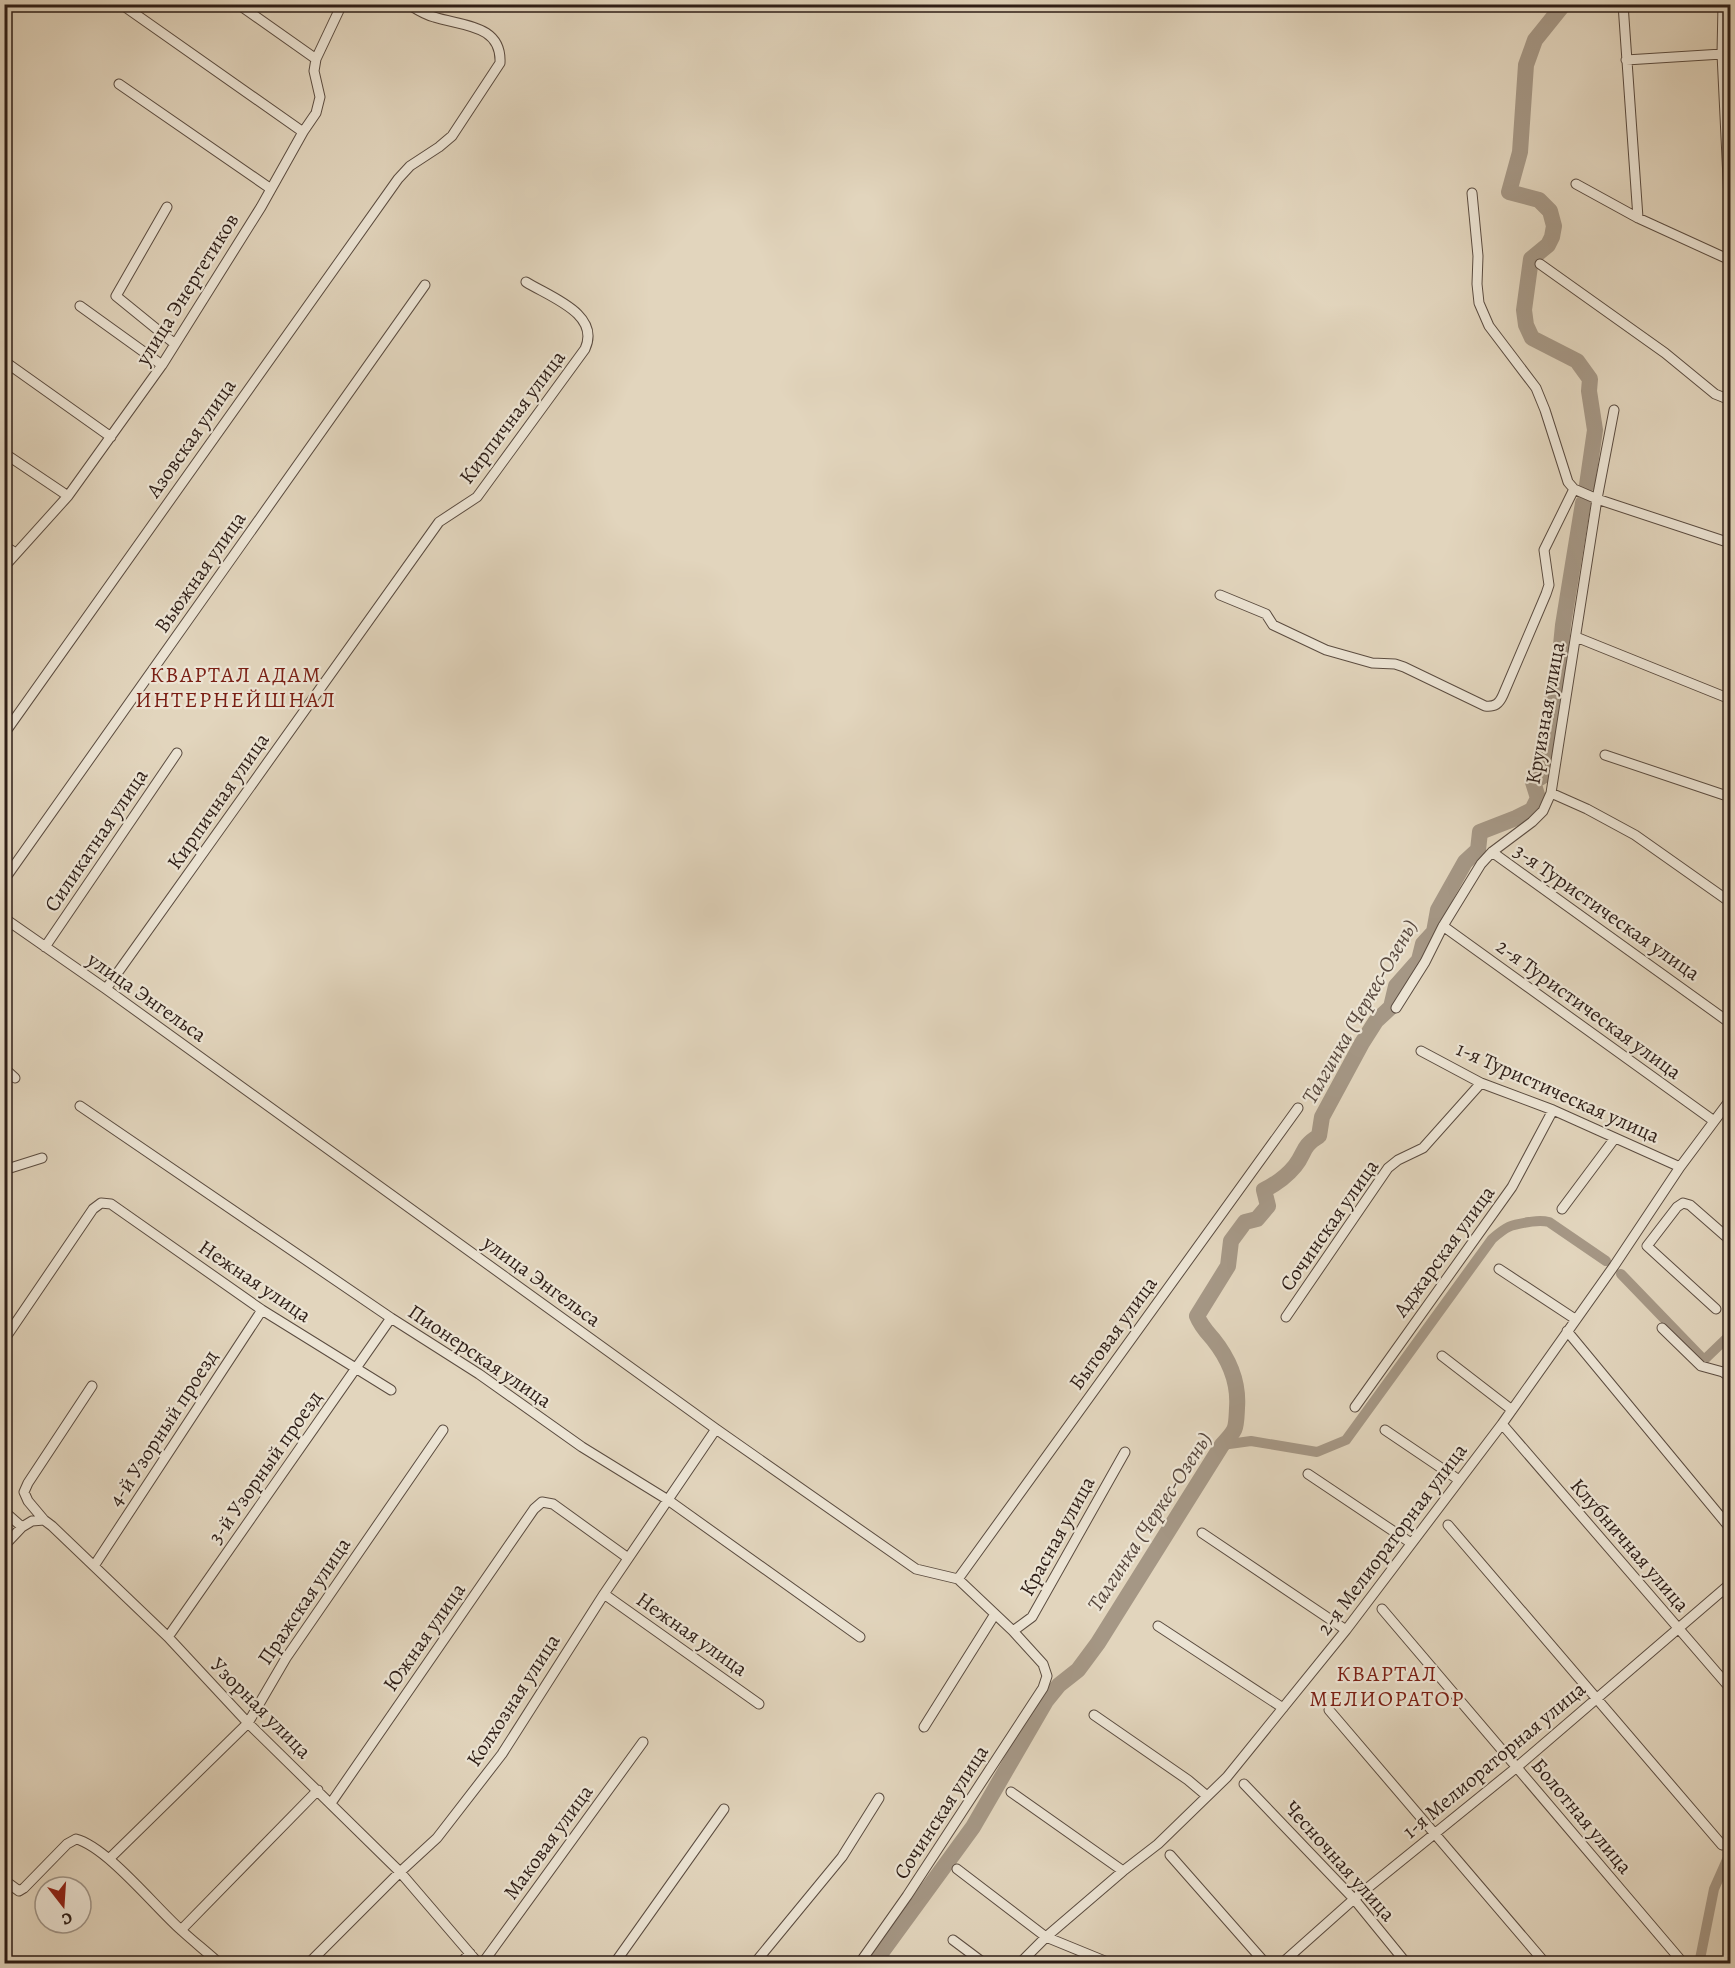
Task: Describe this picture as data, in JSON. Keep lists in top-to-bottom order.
{
  "streets": {
    "street": [
      "улица Энергетиков",
      "Кирпичная улица",
      "Азовская улица",
      "Вьюжная улица",
      "Круизная улица",
      "Силикатная улица",
      "3-я Туристическая улица",
      "улица Энгельса",
      "2-я Туристическая улица",
      "1-я Туристическая улица",
      "Сочинская улица",
      "Аджарская улица",
      "Нежная улица",
      "Бытовая улица",
      "Пионерская улица",
      "4-й Узорный проезд",
      "3-й Узорный проезд",
      "Красная улица",
      "2-я Мелиораторная улица",
      "Клубничная улица",
      "Пражская улица",
      "Южная улица",
      "Колхозная улица",
      "Узорная улица",
      "1-я Мелиораторная улица",
      "Болотная улица",
      "Маковая улица",
      "Чесночная улица"
    ]
  },
  "crossings": [
    ["Кирпичная улица", "улица Энгельса"],
    ["Круизная улица", "3-я Туристическая улица"],
    ["Круизная улица", "2-я Туристическая улица"],
    ["Силикатная улица", "улица Энгельса"],
    ["улица Энгельса", "Сочинская улица"],
    ["улица Энгельса", "Бытовая улица"],
    ["улица Энгельса", "Красная улица"],
    ["улица Энгельса", "Колхозная улица"],
    ["2-я Туристическая улица", "2-я Мелиораторная улица"],
    ["1-я Туристическая улица", "Сочинская улица"],
    ["1-я Туристическая улица", "Аджарская улица"],
    ["1-я Туристическая улица", "2-я Мелиораторная улица"],
    ["Нежная улица", "4-й Узорный проезд"],
    ["Нежная улица", "3-й Узорный проезд"],
    ["Нежная улица", "Колхозная улица"],
    ["Пионерская улица", "3-й Узорный проезд"],
    ["Пионерская улица", "Колхозная улица"],
    ["4-й Узорный проезд", "Узорная улица"],
    ["3-й Узорный проезд", "Узорная улица"],
    ["2-я Мелиораторная улица", "Клубничная улица"],
    ["Клубничная улица", "1-я Мелиораторная улица"],
    ["Пражская улица", "Узорная улица"],
    ["Южная улица", "Колхозная улица"],
    ["Южная улица", "Узорная улица"],
    ["Колхозная улица", "Узорная улица"],
    ["Узорная улица", "Маковая улица"],
    ["1-я Мелиораторная улица", "Болотная улица"],
    ["1-я Мелиораторная улица", "Чесночная улица"]
  ],
  "districts": ["КВАРТАЛ АДАМ ИНТЕРНЕЙШНАЛ", "КВАРТАЛ МЕЛИОРАТОР"],
  "water": ["Талгинка (Черкес-Озень)"],
  "north": "bottom"
}
